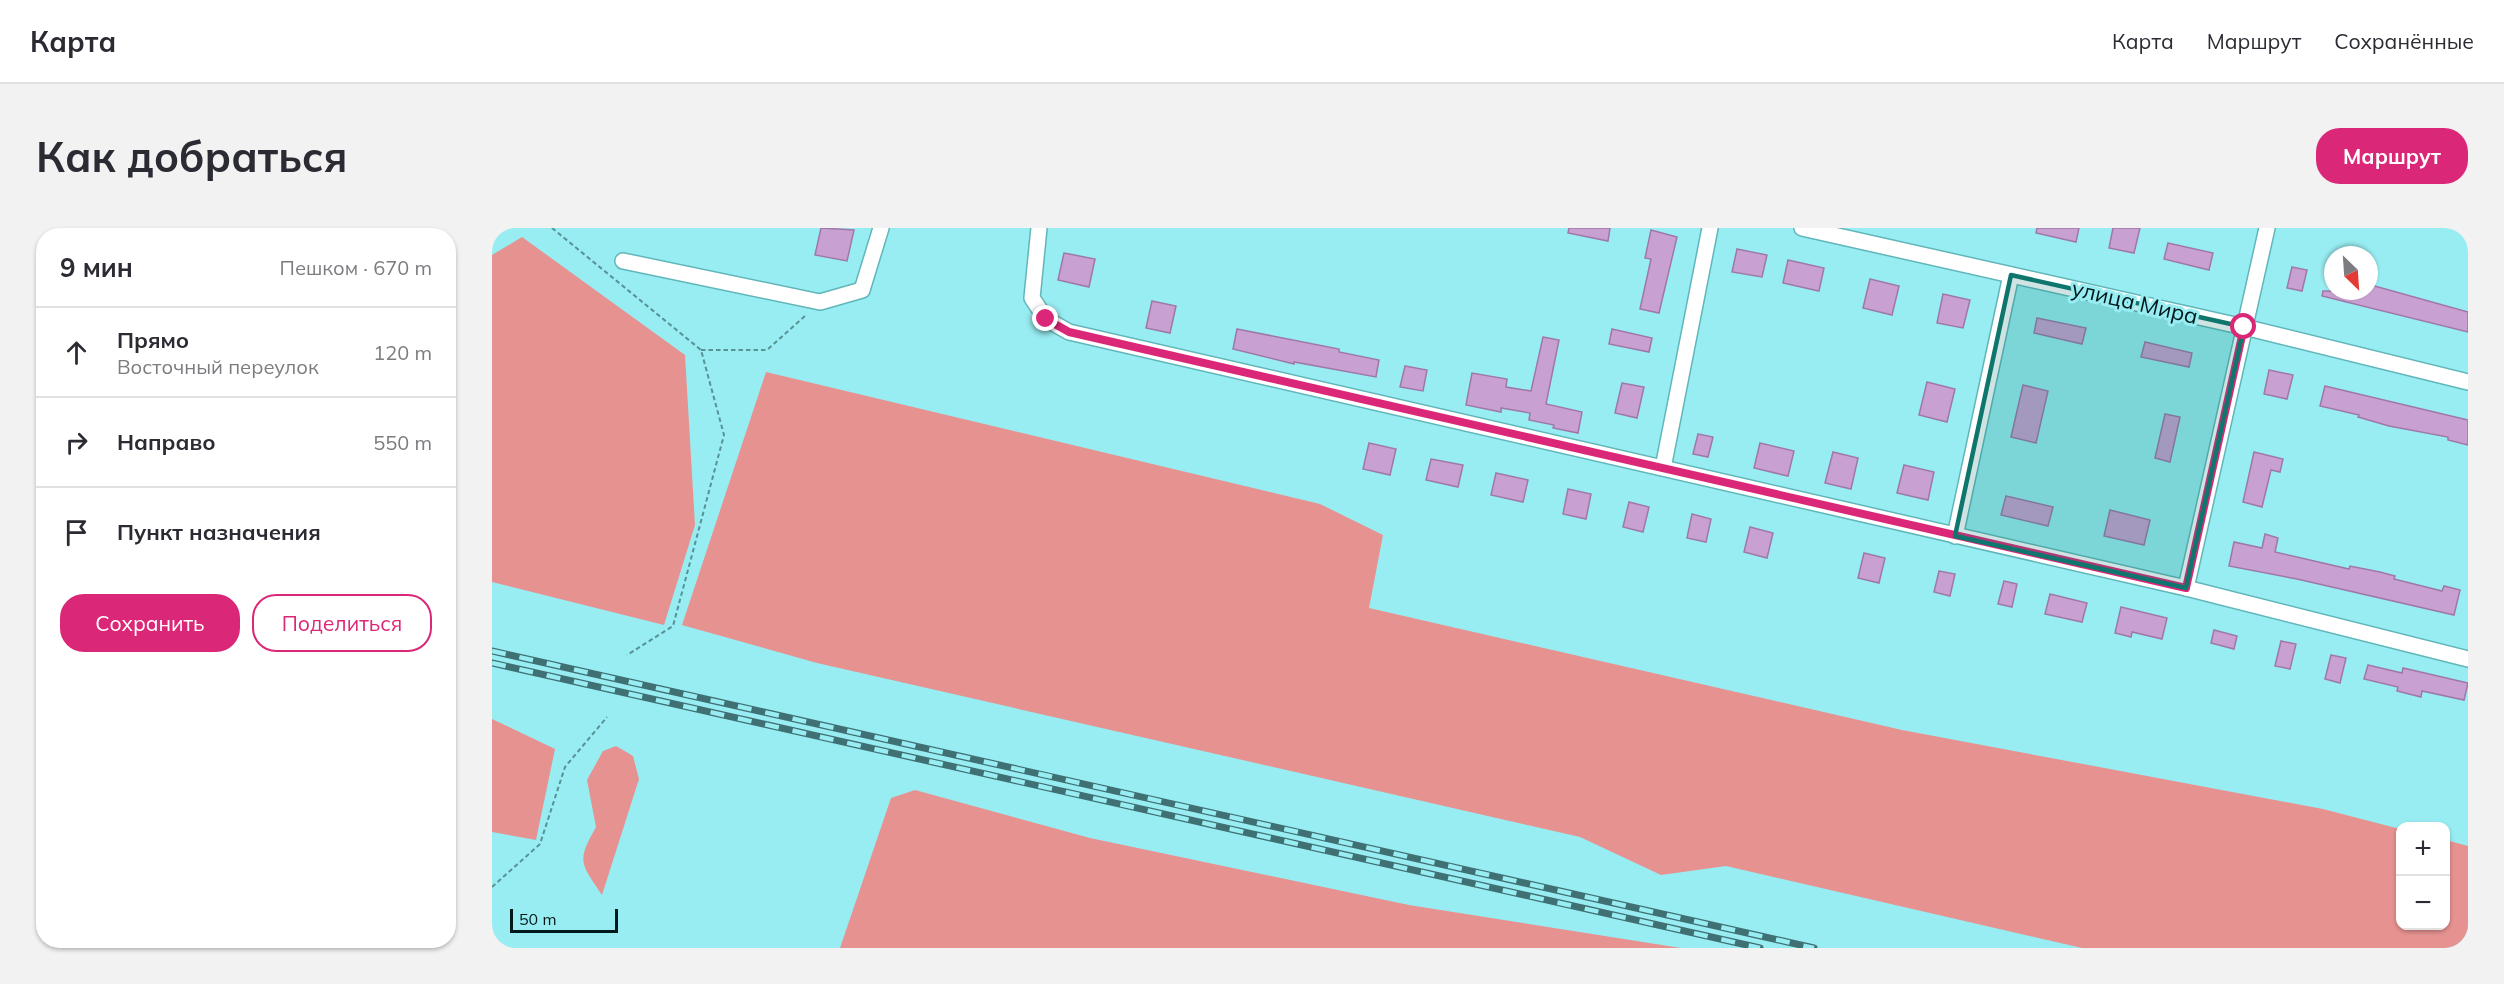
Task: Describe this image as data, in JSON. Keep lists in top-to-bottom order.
{
  "streets": {
    "street": ["улица Мира"]
  },
  "scale_bar": "50 m",
  "north": "bottom right",
  "page": {
    "header": "Карта",
    "nav": ["Карта", "Маршрут", "Сохранённые"],
    "buttons": [
      "Маршрут",
      ["Сохранить", "Поделиться"]
    ],
    "title": "Как добраться",
    "heading": ["9 мин", "Пешком · 670 m"],
    "list": [
      ["Прямо", "Восточный переулок", "120 m"],
      ["Направо", "550 m"],
      "Пункт назначения"
    ],
    "map_buttons": ["+", "−"],
    "scale": "50 m"
  }
}
